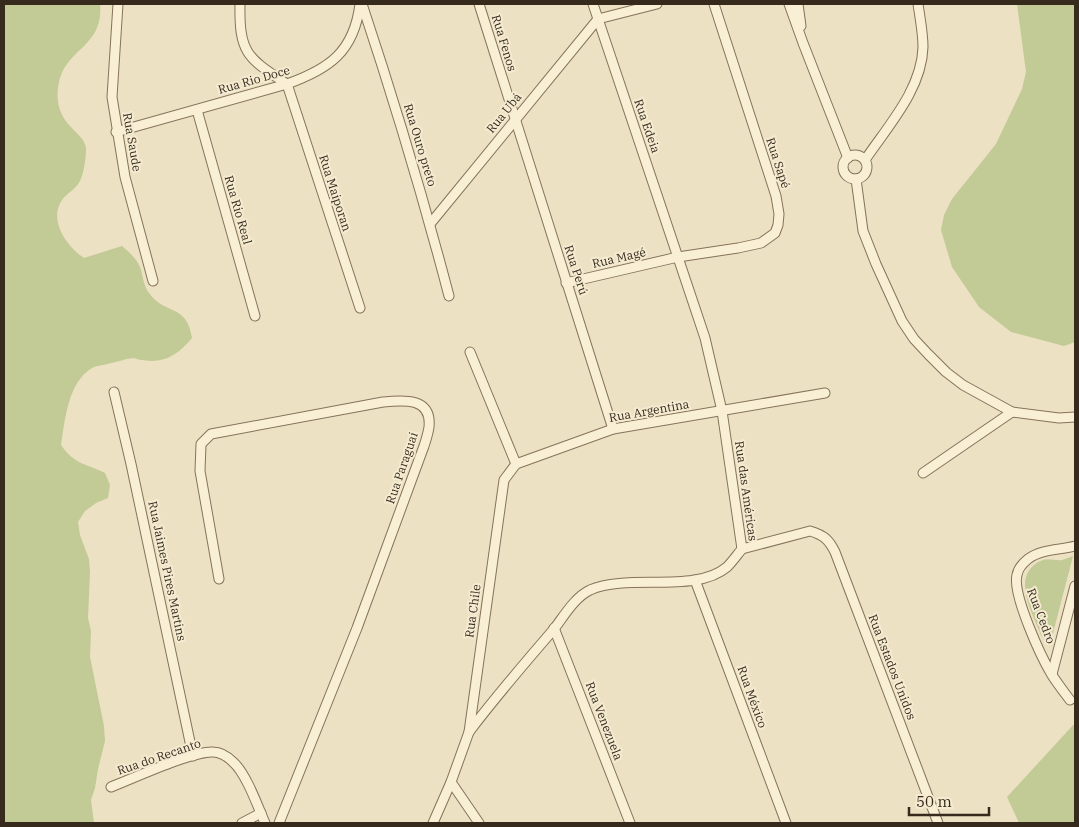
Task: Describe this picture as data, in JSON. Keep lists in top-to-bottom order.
{
  "streets": {
    "street": [
      "Rua Fenos",
      "Rua Rio Doce",
      "Rua Ubá",
      "Rua Edeia",
      "Rua Saude",
      "Rua Ouro preto",
      "Rua Sapé",
      "Rua Maiporan",
      "Rua Rio Real",
      "Rua Magé",
      "Rua Perú",
      "Rua Argentina",
      "Rua Paraguai",
      "Rua das Américas",
      "Rua Jaimes Pires Martins",
      "Rua Chile",
      "Rua Cedro",
      "Rua Estados Unidos",
      "Rua México",
      "Rua Venezuela",
      "Rua do Recanto"
    ]
  },
  "crossings": [
    ["Rua Fenos", "Rua Ubá"],
    ["Rua Fenos", "Rua Perú"],
    ["Rua Rio Doce", "Rua Saude"],
    ["Rua Rio Doce", "Rua Ouro preto"],
    ["Rua Rio Doce", "Rua Maiporan"],
    ["Rua Rio Doce", "Rua Rio Real"],
    ["Rua Ubá", "Rua Edeia"],
    ["Rua Ubá", "Rua Ouro preto"],
    ["Rua Ubá", "Rua Perú"],
    ["Rua Edeia", "Rua Sapé"],
    ["Rua Edeia", "Rua Magé"],
    ["Rua Edeia", "Rua das Américas"],
    ["Rua Sapé", "Rua Magé"],
    ["Rua Sapé", "Rua das Américas"],
    ["Rua Magé", "Rua Perú"],
    ["Rua Magé", "Rua das Américas"],
    ["Rua Perú", "Rua Argentina"],
    ["Rua Argentina", "Rua das Américas"],
    ["Rua Argentina", "Rua Chile"],
    ["Rua das Américas", "Rua Chile"],
    ["Rua das Américas", "Rua Estados Unidos"],
    ["Rua das Américas", "Rua México"],
    ["Rua das Américas", "Rua Venezuela"],
    ["Rua Jaimes Pires Martins", "Rua do Recanto"]
  ],
  "scale_bar": "50 m"
}
